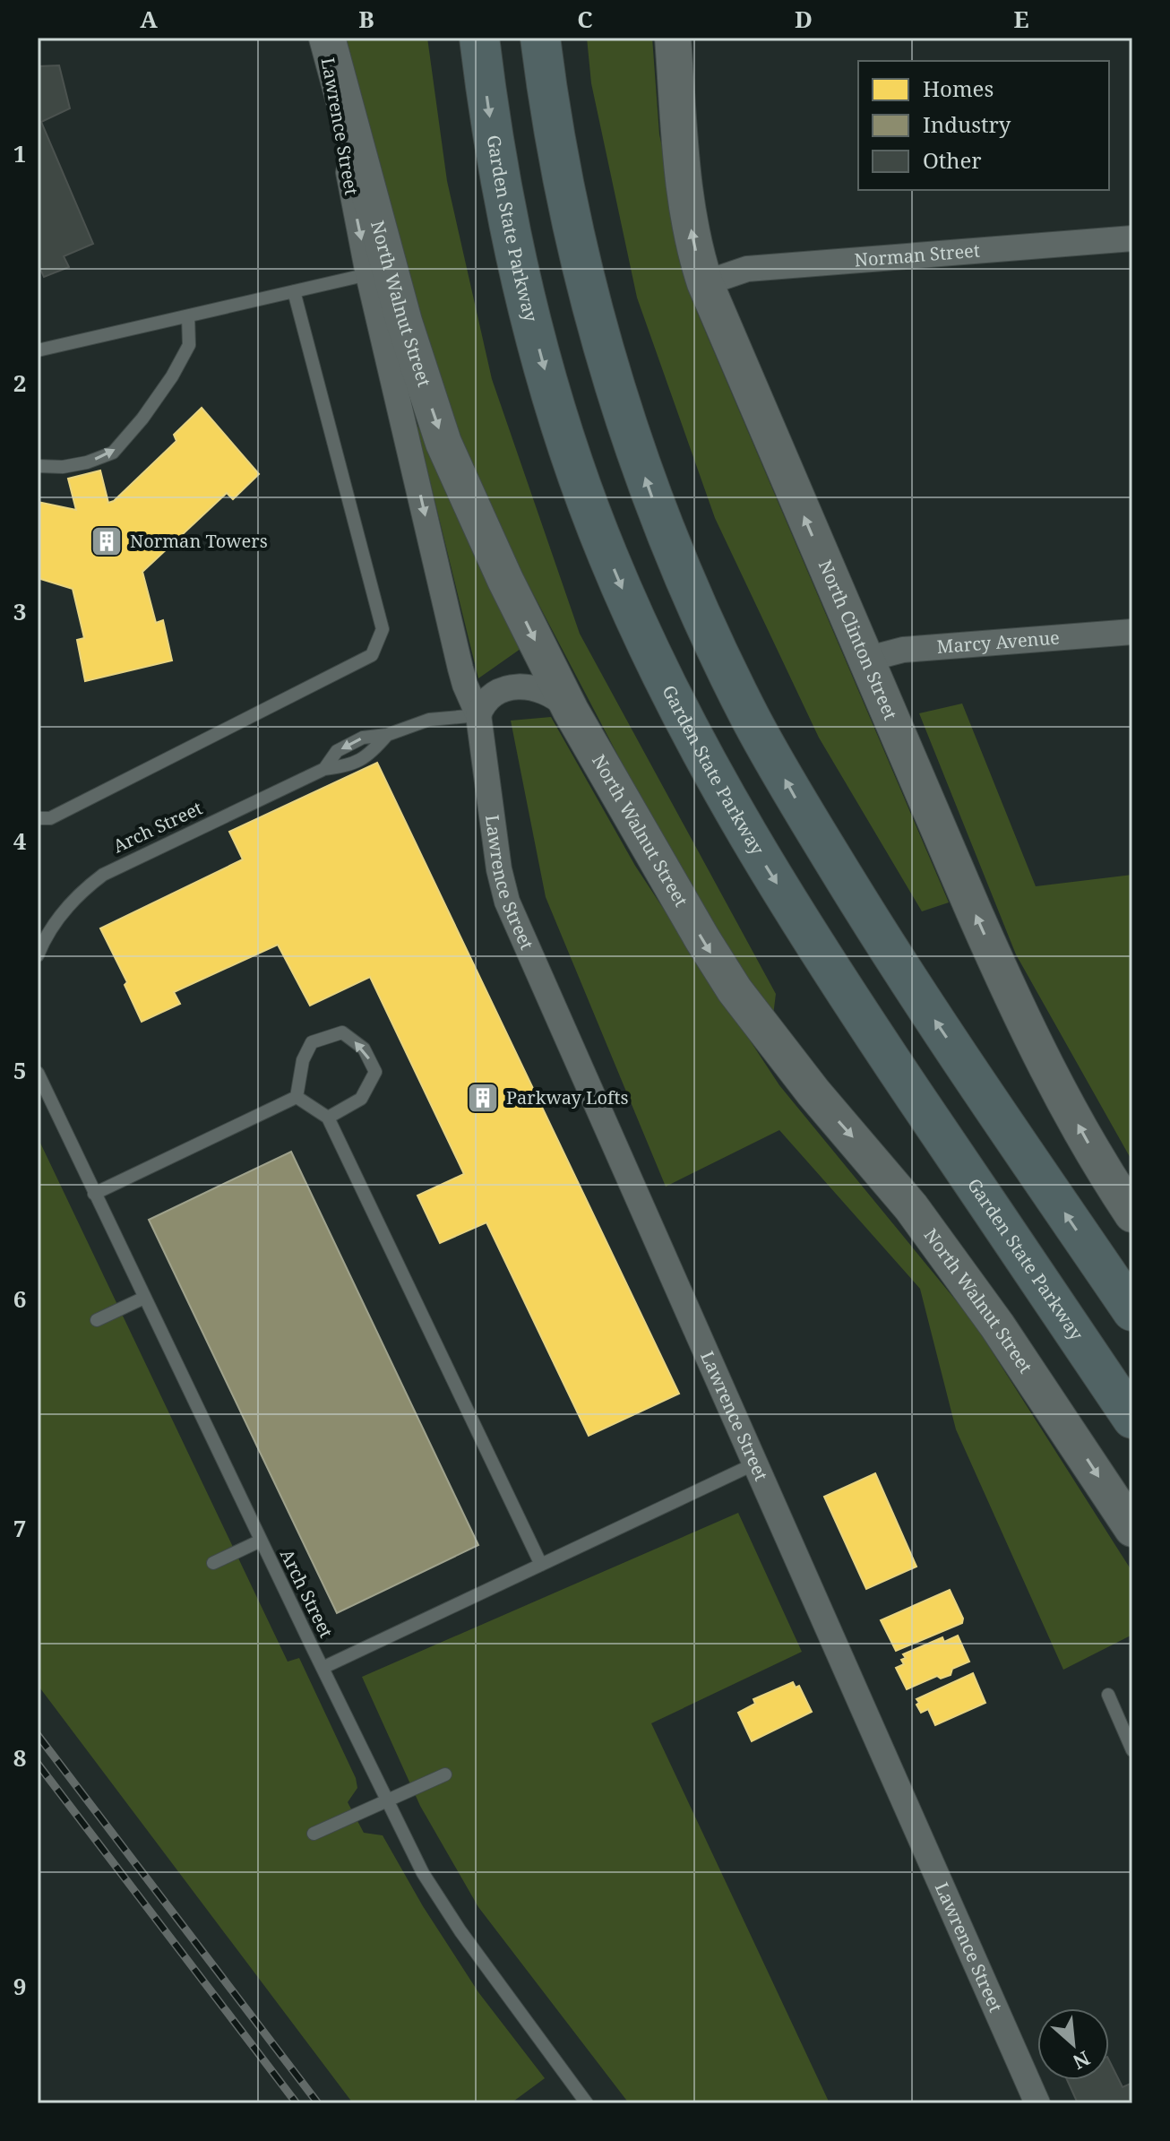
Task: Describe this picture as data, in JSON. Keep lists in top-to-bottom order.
{
  "streets": {
    "highway": ["Garden State Parkway"],
    "main road": ["North Walnut Street", "North Clinton Street"],
    "street": ["Lawrence Street", "Norman Street", "Marcy Avenue"],
    "lane": ["Arch Street"]
  },
  "crossings": [
    ["Lawrence Street", "North Walnut Street"],
    ["Lawrence Street", "Arch Street"],
    ["Norman Street", "North Clinton Street"],
    ["North Clinton Street", "Marcy Avenue"]
  ],
  "one_way": ["North Walnut Street", "North Clinton Street"],
  "places": {
    "building": ["Norman Towers", "Parkway Lofts"]
  },
  "legend": ["Homes", "Industry", "Other"],
  "north": "bottom right",
  "grid": {
    "columns": [
      "A",
      "B",
      "C",
      "D",
      "E"
    ],
    "rows": [
      "1",
      "2",
      "3",
      "4",
      "5",
      "6",
      "7",
      "8",
      "9"
    ]
  }
}
